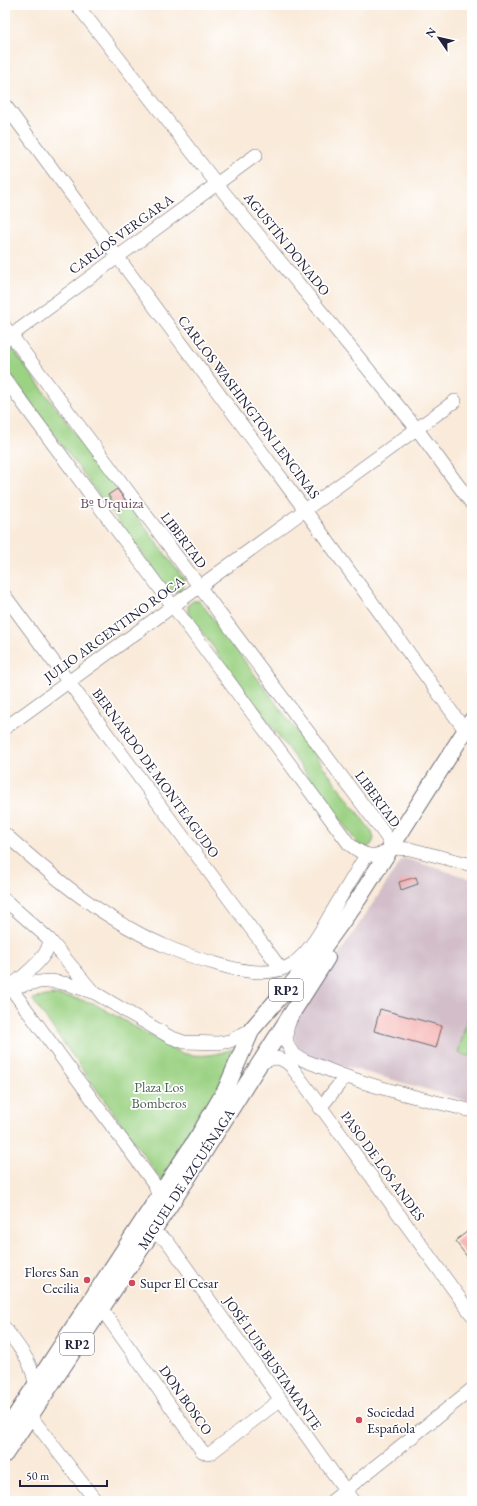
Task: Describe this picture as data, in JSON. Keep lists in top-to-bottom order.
{
  "streets": {
    "main road": ["RP2", "MIGUEL DE AZCUÉNAGA"],
    "street": [
      "CARLOS VERGARA",
      "AGUSTÍN DONADO",
      "CARLOS WASHINGTON LENCINAS",
      "LIBERTAD",
      "JULIO ARGENTINO ROCA",
      "BERNARDO DE MONTEAGUDO",
      "PASO DE LOS ANDES",
      "JOSÉ LUIS BUSTAMANTE",
      "DON BOSCO"
    ]
  },
  "crossings": [
    ["CARLOS VERGARA", "AGUSTÍN DONADO"],
    ["CARLOS VERGARA", "CARLOS WASHINGTON LENCINAS"],
    ["CARLOS VERGARA", "LIBERTAD"],
    ["AGUSTÍN DONADO", "JULIO ARGENTINO ROCA"],
    ["CARLOS WASHINGTON LENCINAS", "JULIO ARGENTINO ROCA"],
    ["CARLOS WASHINGTON LENCINAS", "MIGUEL DE AZCUÉNAGA"],
    ["LIBERTAD", "JULIO ARGENTINO ROCA"],
    ["LIBERTAD", "MIGUEL DE AZCUÉNAGA"],
    ["JULIO ARGENTINO ROCA", "BERNARDO DE MONTEAGUDO"],
    ["PASO DE LOS ANDES", "MIGUEL DE AZCUÉNAGA"],
    ["MIGUEL DE AZCUÉNAGA", "JOSÉ LUIS BUSTAMANTE"],
    ["MIGUEL DE AZCUÉNAGA", "DON BOSCO"],
    ["JOSÉ LUIS BUSTAMANTE", "DON BOSCO"]
  ],
  "districts": ["Bº Urquiza"],
  "parks": ["Plaza Los Bomberos"],
  "places": ["Flores San Cecilia", "Super El Cesar", "Sociedad Española"],
  "scale_bar": "50 m",
  "north": "top left"
}
